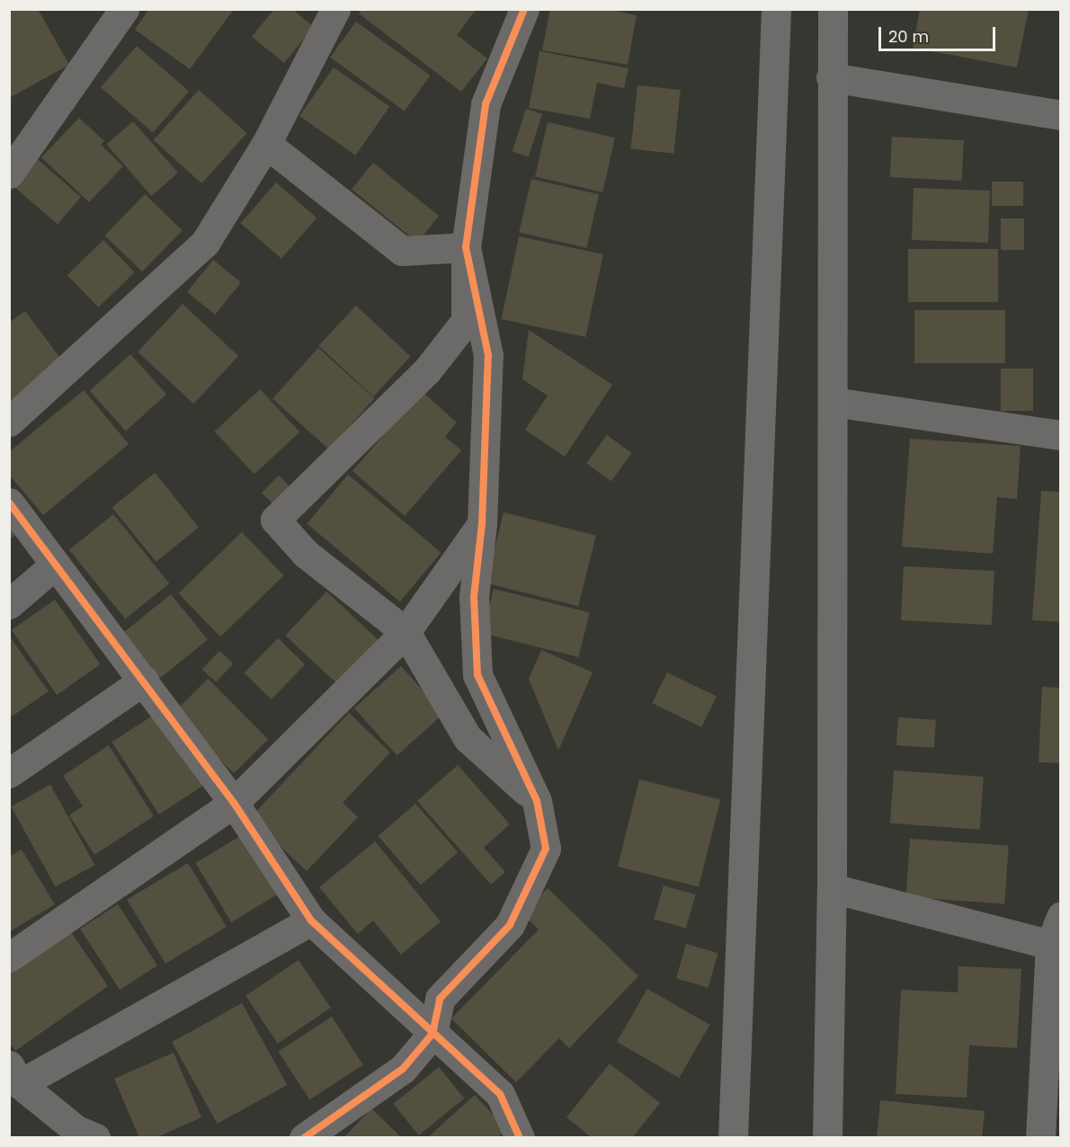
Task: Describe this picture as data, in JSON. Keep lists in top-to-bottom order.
{
  "scale_bar": "20 m"
}
